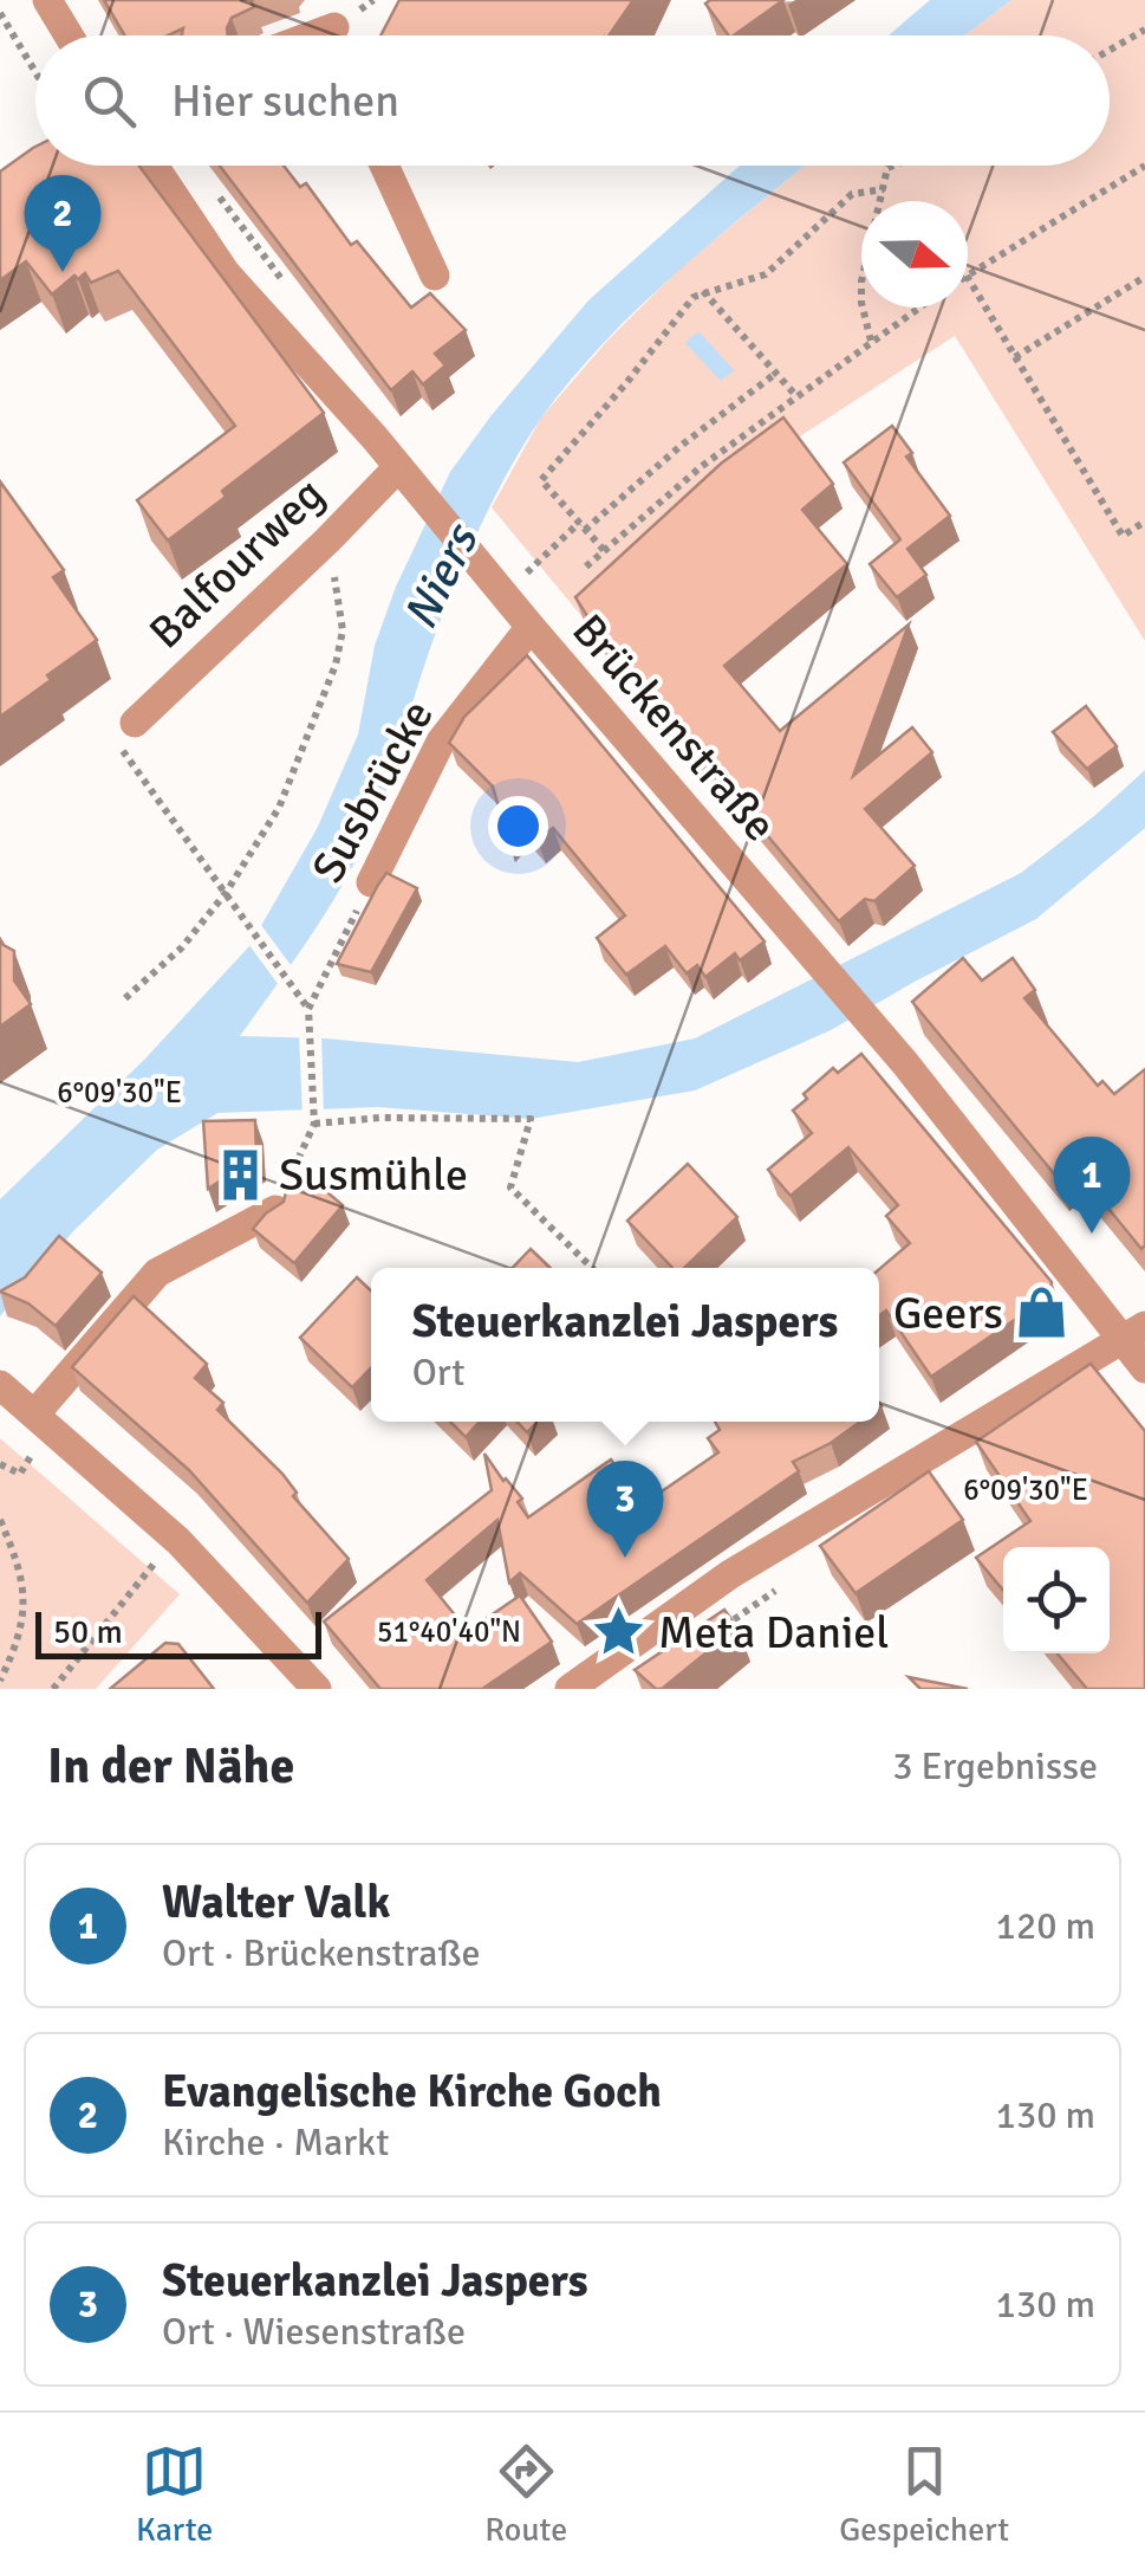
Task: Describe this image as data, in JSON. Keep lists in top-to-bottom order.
{
  "streets": {
    "street": ["Balfourweg", "Brückenstraße", "Susbrücke"]
  },
  "crossings": [
    ["Balfourweg", "Brückenstraße"],
    ["Brückenstraße", "Susbrücke"]
  ],
  "water": ["Niers"],
  "places": {
    "building": ["Susmühle"],
    "shop": ["Geers"],
    "place": ["Meta Daniel"]
  },
  "scale_bar": "50 m",
  "north": "right",
  "page": {
    "search": "Hier suchen",
    "pins": ["2", "1", "3"],
    "popup": ["Steuerkanzlei Jaspers", "Ort"],
    "scale": "50 m",
    "heading": ["In der Nähe", "3 Ergebnisse"],
    "list": [
      {
        "mark": "1",
        "name": "Walter Valk",
        "note": "Ort · Brückenstraße",
        "value": "120 m"
      },
      {
        "mark": "2",
        "name": "Evangelische Kirche Goch",
        "note": "Kirche · Markt",
        "value": "130 m"
      },
      {
        "mark": "3",
        "name": "Steuerkanzlei Jaspers",
        "note": "Ort · Wiesenstraße",
        "value": "130 m"
      }
    ],
    "nav": ["Karte", "Route", "Gespeichert"]
  },
  "coordinates": ["6°09'30\"E", "51°40'40\"N"]
}
